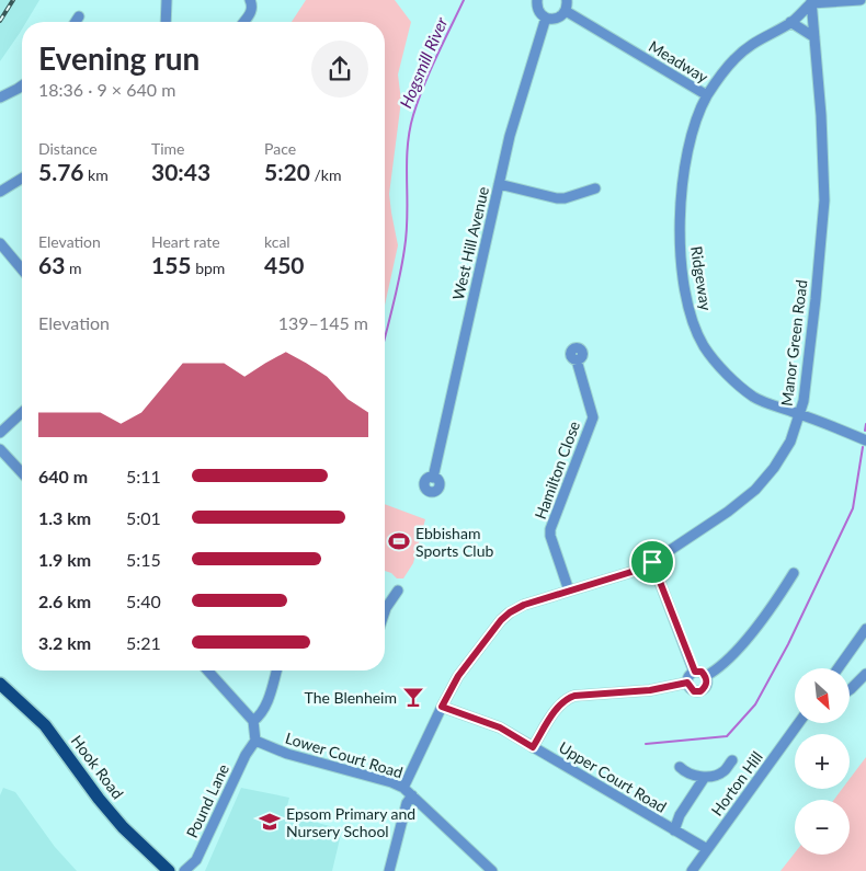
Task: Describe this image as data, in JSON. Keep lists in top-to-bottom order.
{
  "streets": {
    "main road": ["Hook Road"],
    "street": [
      "Meadway",
      "West Hill Avenue",
      "Ridgeway",
      "Manor Green Road",
      "Hamilton Close",
      "Lower Court Road",
      "Upper Court Road",
      "Horton Hill",
      "Pound Lane"
    ]
  },
  "crossings": [
    ["Meadway", "Ridgeway"],
    ["Meadway", "Manor Green Road"],
    ["Ridgeway", "Manor Green Road"],
    ["Manor Green Road", "Hamilton Close"],
    ["Manor Green Road", "Lower Court Road"],
    ["Manor Green Road", "Upper Court Road"],
    ["Lower Court Road", "Pound Lane"],
    ["Upper Court Road", "Horton Hill"]
  ],
  "water": ["Hogsmill River"],
  "places": {
    "sports": ["Ebbisham Sports Club"],
    "bar": ["The Blenheim"],
    "school or university": ["Epsom Primary and Nursery School"]
  },
  "north": "bottom right",
  "page": {
    "heading": ["Evening run", "18:36 · 9 × 640 m"],
    "stats": [
      ["Distance", "5.76 km"],
      ["Time", "30:43"],
      ["Pace", "5:20 /km"],
      ["Elevation", "63 m"],
      ["Heart rate", "155 bpm"],
      ["kcal", "450"]
    ],
    "chart": ["Elevation", "139–145 m"],
    "list": [
      {
        "name": "640 m",
        "note": "5:11"
      },
      {
        "name": "1.3 km",
        "note": "5:01"
      },
      {
        "name": "1.9 km",
        "note": "5:15"
      },
      {
        "name": "2.6 km",
        "note": "5:40"
      },
      {
        "name": "3.2 km",
        "note": "5:21"
      }
    ],
    "map_buttons": ["+", "−"]
  }
}
